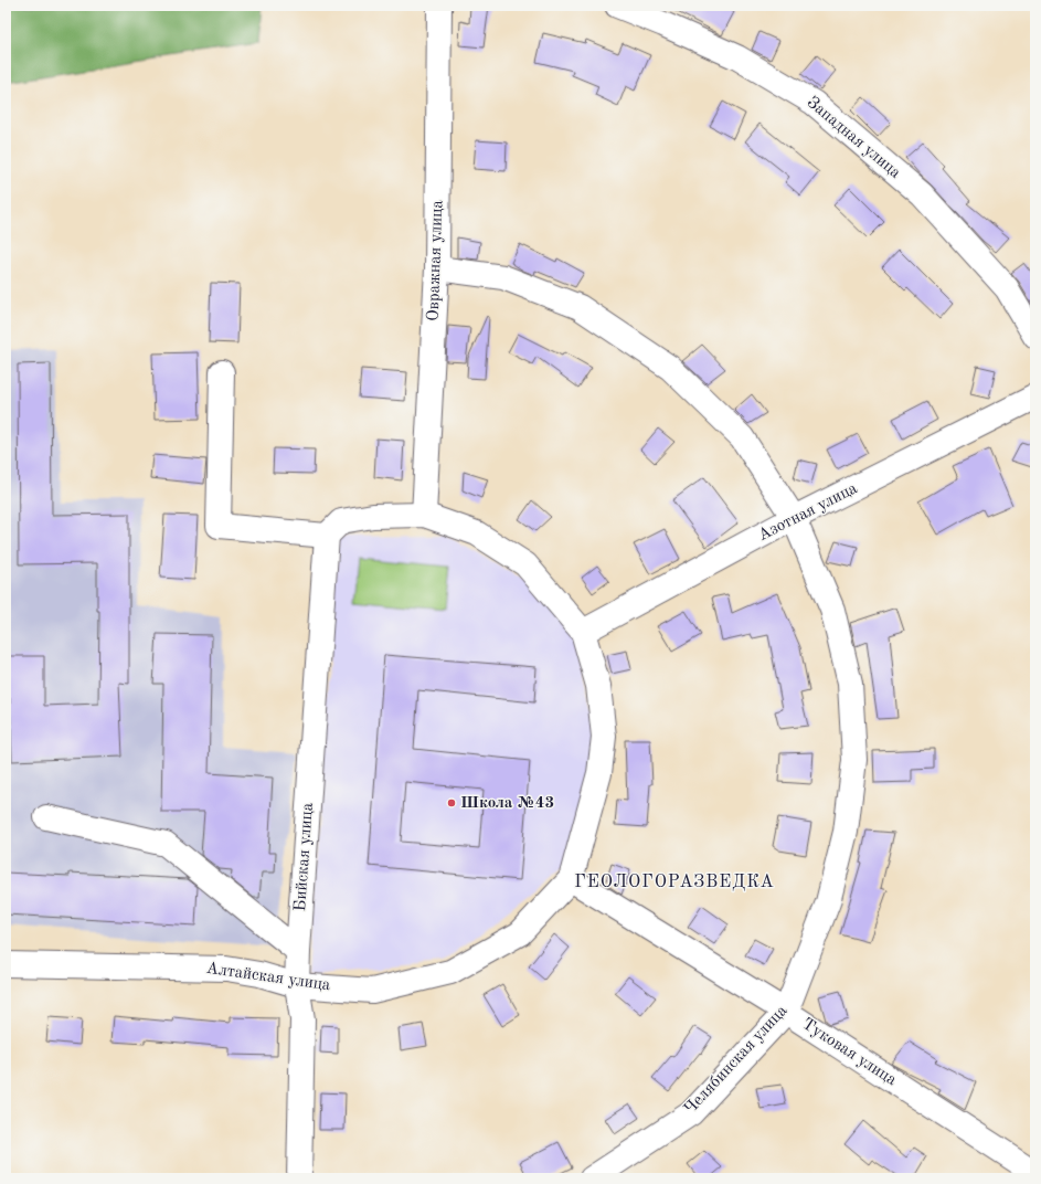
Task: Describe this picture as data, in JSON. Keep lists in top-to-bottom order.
{
  "streets": {
    "street": [
      "Западная улица",
      "Овражная улица",
      "Азотная улица",
      "Бийская улица",
      "Алтайская улица",
      "Туковая улица",
      "Челябинская улица"
    ]
  },
  "crossings": [
    ["Овражная улица", "Алтайская улица"],
    ["Овражная улица", "Челябинская улица"],
    ["Азотная улица", "Алтайская улица"],
    ["Азотная улица", "Челябинская улица"],
    ["Бийская улица", "Алтайская улица"],
    ["Алтайская улица", "Туковая улица"],
    ["Туковая улица", "Челябинская улица"]
  ],
  "districts": ["ГЕОЛОГОРАЗВЕДКА"],
  "places": ["Школа №43"]
}
